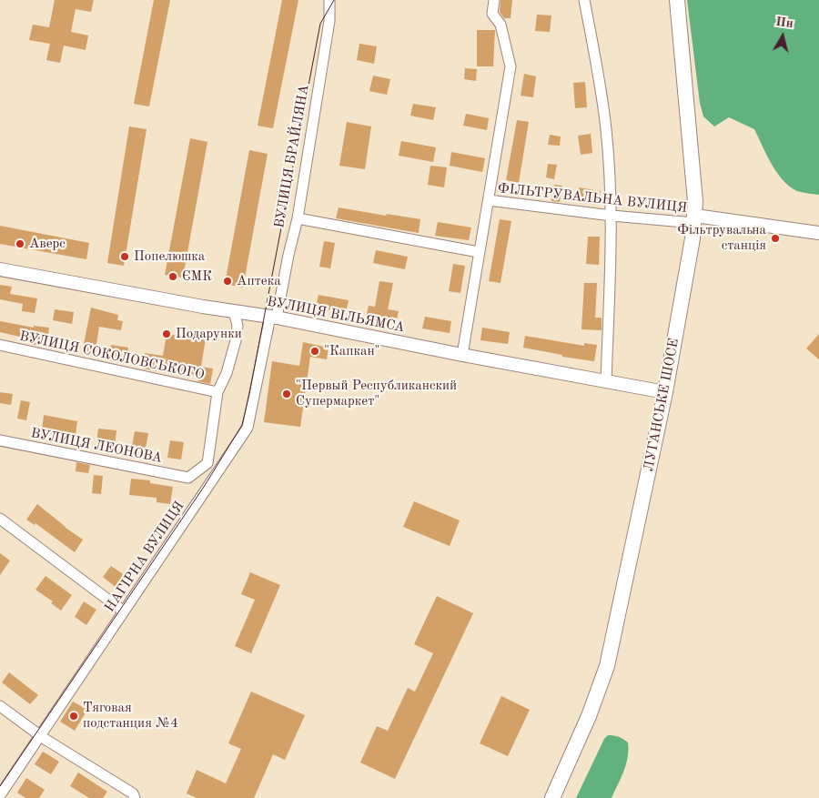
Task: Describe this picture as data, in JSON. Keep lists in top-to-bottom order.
{
  "streets": {
    "main road": ["ЛУГАНСЬКЕ ШОСЕ"],
    "street": [
      "ВУЛИЦЯ БРАЙЛЯНА",
      "ФІЛЬТРУВАЛЬНА ВУЛИЦЯ",
      "ВУЛИЦЯ ВІЛЬЯМСА",
      "ВУЛИЦЯ СОКОЛОВСЬКОГО",
      "ВУЛИЦЯ ЛЕОНОВА",
      "НАГІРНА ВУЛИЦЯ"
    ]
  },
  "crossings": [
    ["ВУЛИЦЯ БРАЙЛЯНА", "ВУЛИЦЯ ВІЛЬЯМСА"],
    ["ВУЛИЦЯ БРАЙЛЯНА", "НАГІРНА ВУЛИЦЯ"],
    ["ФІЛЬТРУВАЛЬНА ВУЛИЦЯ", "ВУЛИЦЯ ВІЛЬЯМСА"],
    ["ФІЛЬТРУВАЛЬНА ВУЛИЦЯ", "ЛУГАНСЬКЕ ШОСЕ"],
    ["ВУЛИЦЯ ВІЛЬЯМСА", "ЛУГАНСЬКЕ ШОСЕ"],
    ["ВУЛИЦЯ ВІЛЬЯМСА", "НАГІРНА ВУЛИЦЯ"],
    ["ВУЛИЦЯ СОКОЛОВСЬКОГО", "ВУЛИЦЯ ЛЕОНОВА"]
  ],
  "places": [
    "Фільтрувальна станція",
    "Аверс",
    "Попелюшка",
    "ЄМК",
    "Аптека",
    "Подарунки",
    "\"Капкан\"",
    "\"Первый Республиканский Супермаркет\"",
    "Тяговая подстанция №4"
  ],
  "north": "top"
}
